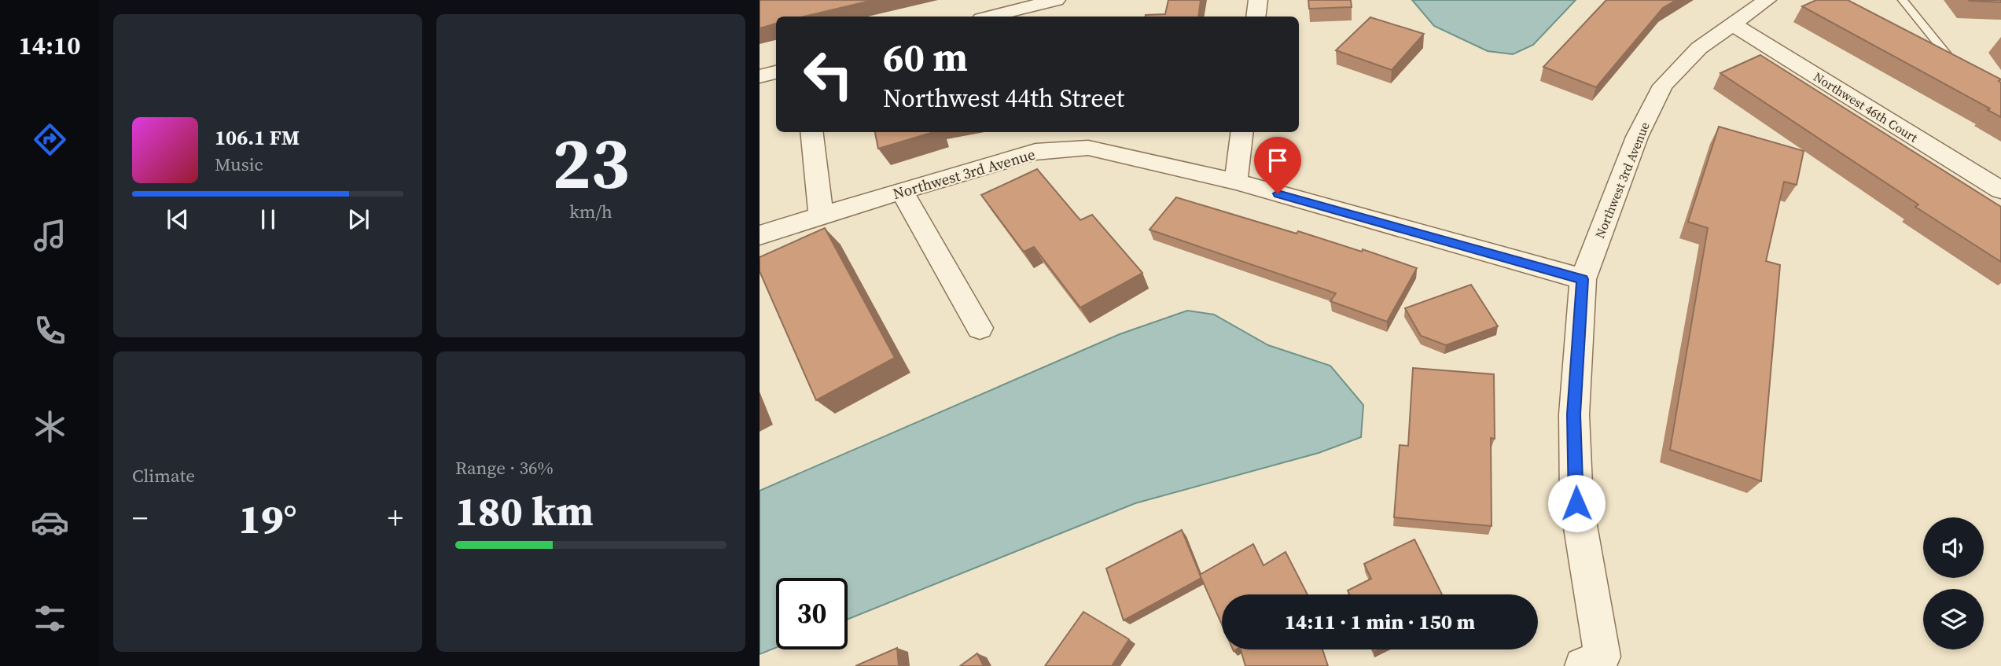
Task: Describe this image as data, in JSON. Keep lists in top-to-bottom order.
{
  "streets": {
    "street": ["Northwest 46th Court", "Northwest 3rd Avenue"]
  },
  "crossings": [
    ["Northwest 46th Court", "Northwest 3rd Avenue"]
  ],
  "page": {
    "tabs": "14:10",
    "tile": [
      ["23", "km/h"],
      "Climate",
      ["Range · 36%", "180 km"]
    ],
    "turn": ["60 m", "Northwest 44th Street"],
    "song": ["106.1 FM", "Music"],
    "heat": ["−", "19°", "+"],
    "limit": "30",
    "trip": "14:11 · 1 min · 150 m"
  }
}
